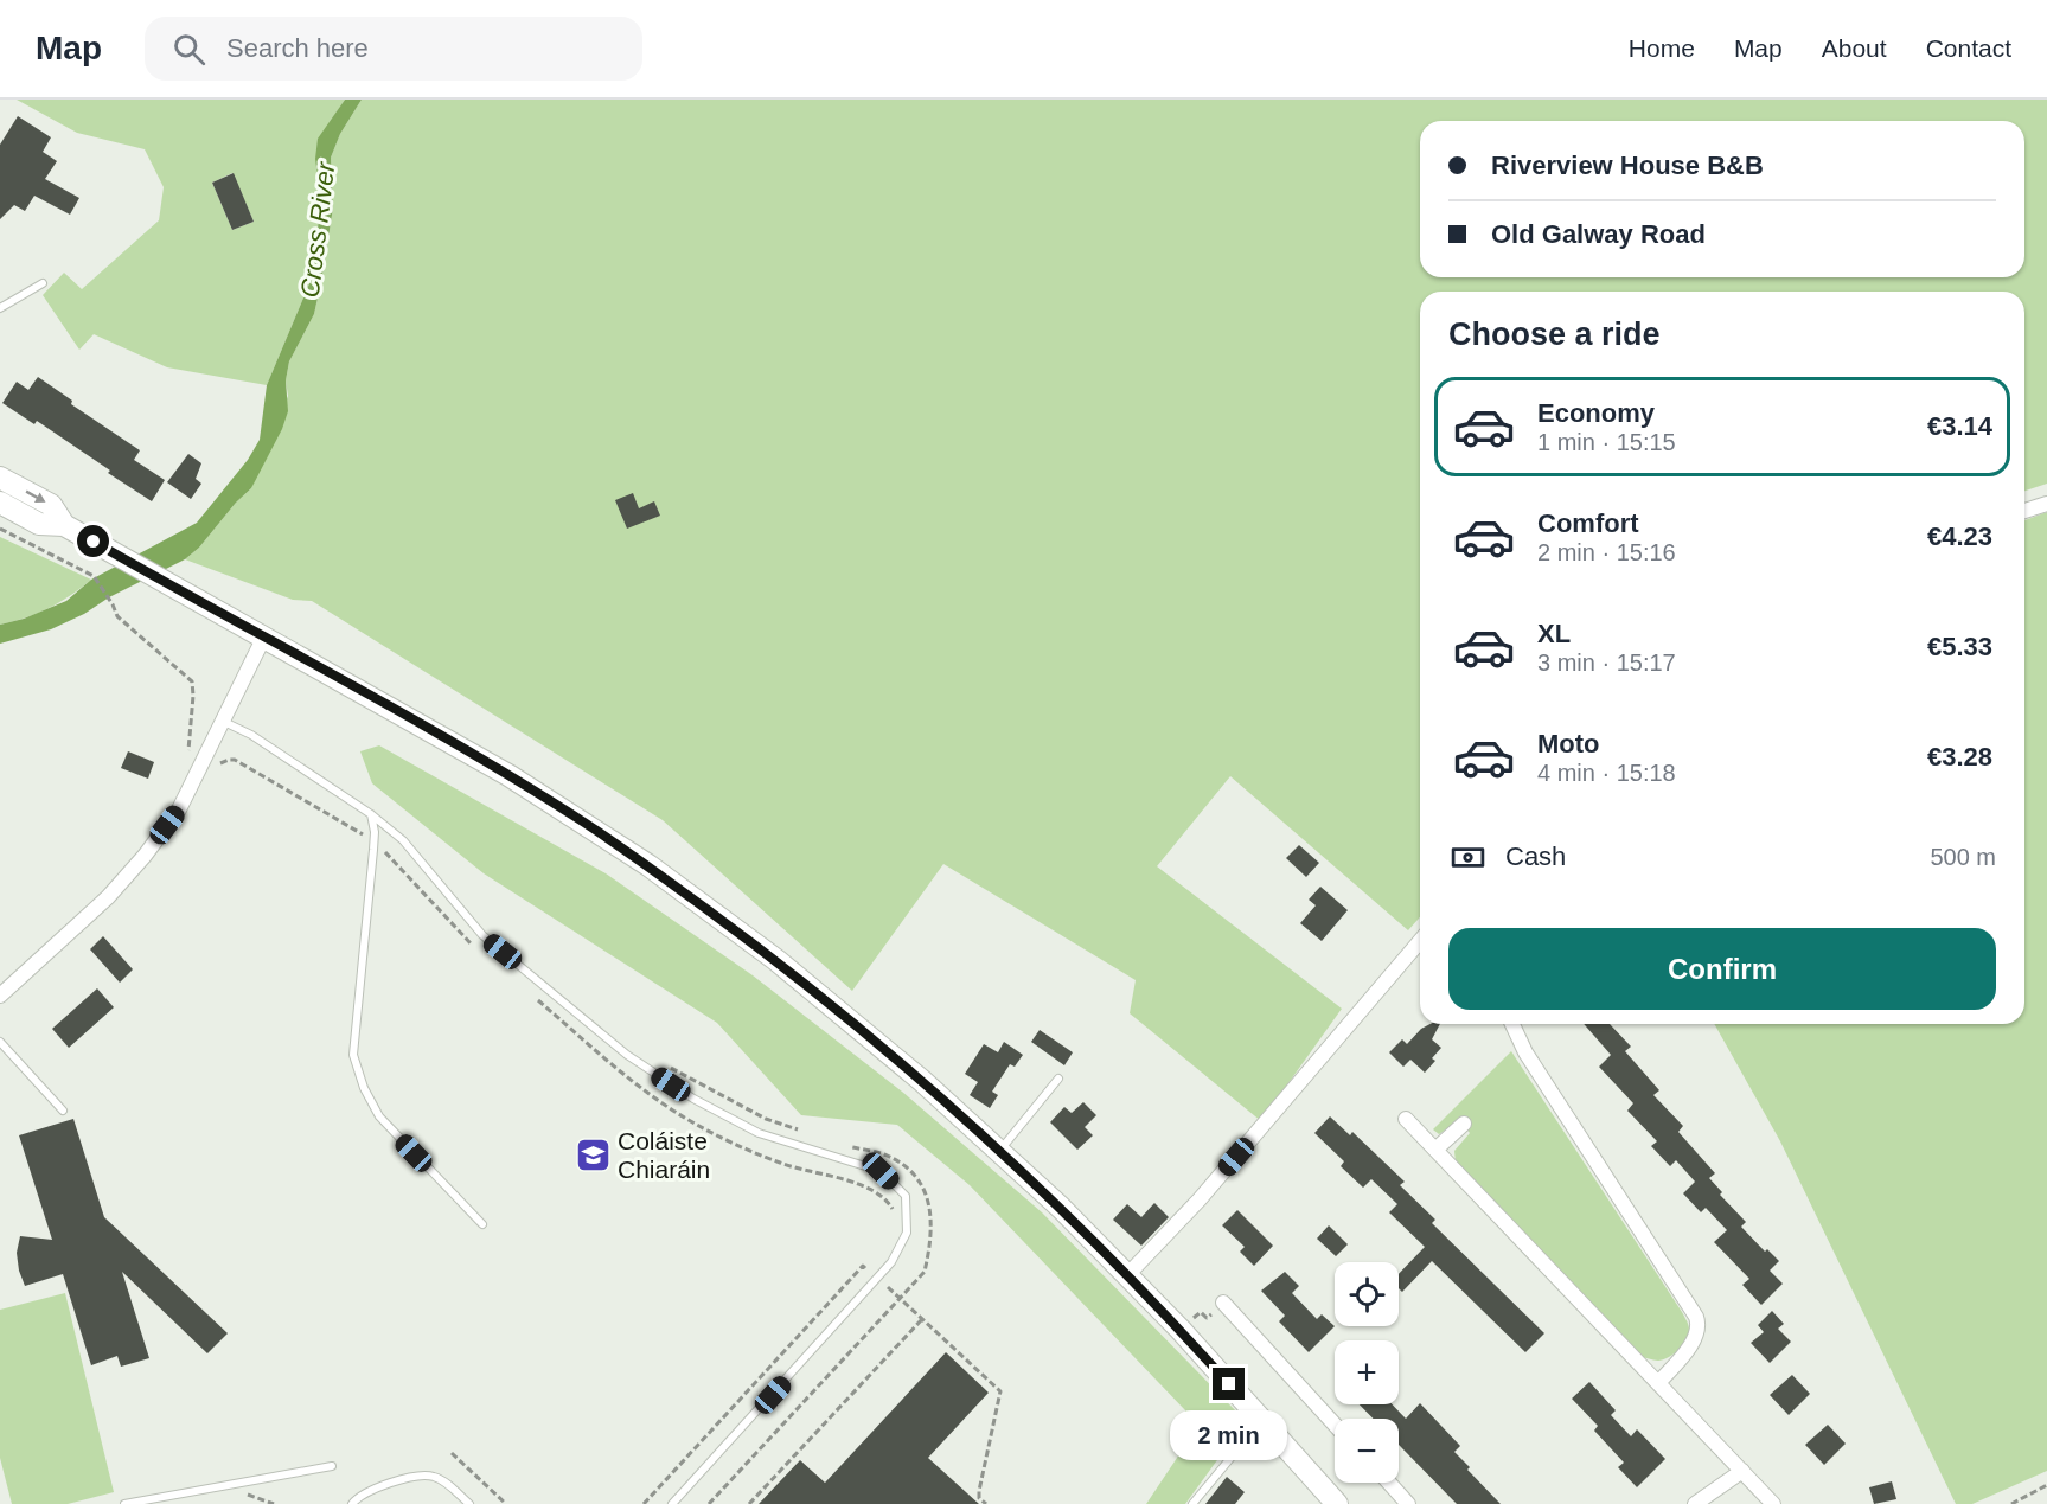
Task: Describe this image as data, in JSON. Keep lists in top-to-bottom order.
{
  "water": ["Cross River"],
  "places": {
    "school or university": ["Coláiste Chiaráin"]
  },
  "page": {
    "header": "Map",
    "search": "Search here",
    "nav": [
      "Home",
      "Map",
      "About",
      "Contact"
    ],
    "banner": ["Riverview House B&B", "Old Galway Road"],
    "heading": "Choose a ride",
    "list": [
      {
        "name": "Economy",
        "note": "1 min · 15:15",
        "value": "€3.14"
      },
      {
        "name": "Comfort",
        "note": "2 min · 15:16",
        "value": "€4.23"
      },
      {
        "name": "XL",
        "note": "3 min · 15:17",
        "value": "€5.33"
      },
      {
        "name": "Moto",
        "note": "4 min · 15:18",
        "value": "€3.28"
      }
    ],
    "pay": ["Cash", "500 m"],
    "buttons": "Confirm",
    "map_buttons": ["+", "−"],
    "bubble": "2 min"
  }
}
